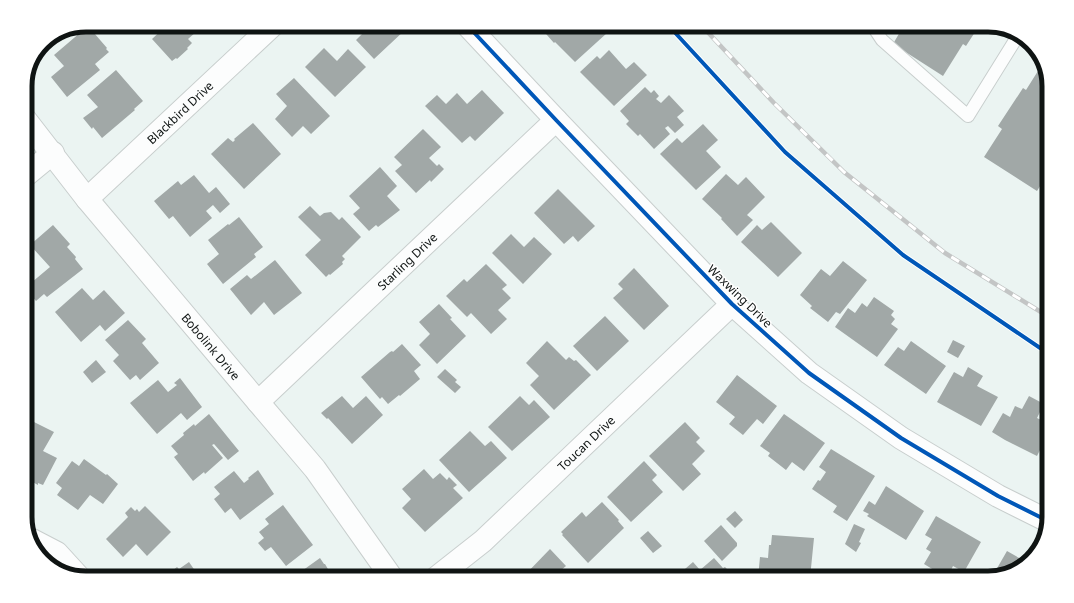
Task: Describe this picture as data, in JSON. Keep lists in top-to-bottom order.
{
  "streets": {
    "street": [
      "Blackbird Drive",
      "Starling Drive",
      "Waxwing Drive",
      "Bobolink Drive",
      "Toucan Drive"
    ]
  },
  "crossings": [
    ["Blackbird Drive", "Bobolink Drive"],
    ["Starling Drive", "Waxwing Drive"],
    ["Starling Drive", "Bobolink Drive"],
    ["Waxwing Drive", "Toucan Drive"]
  ]
}
